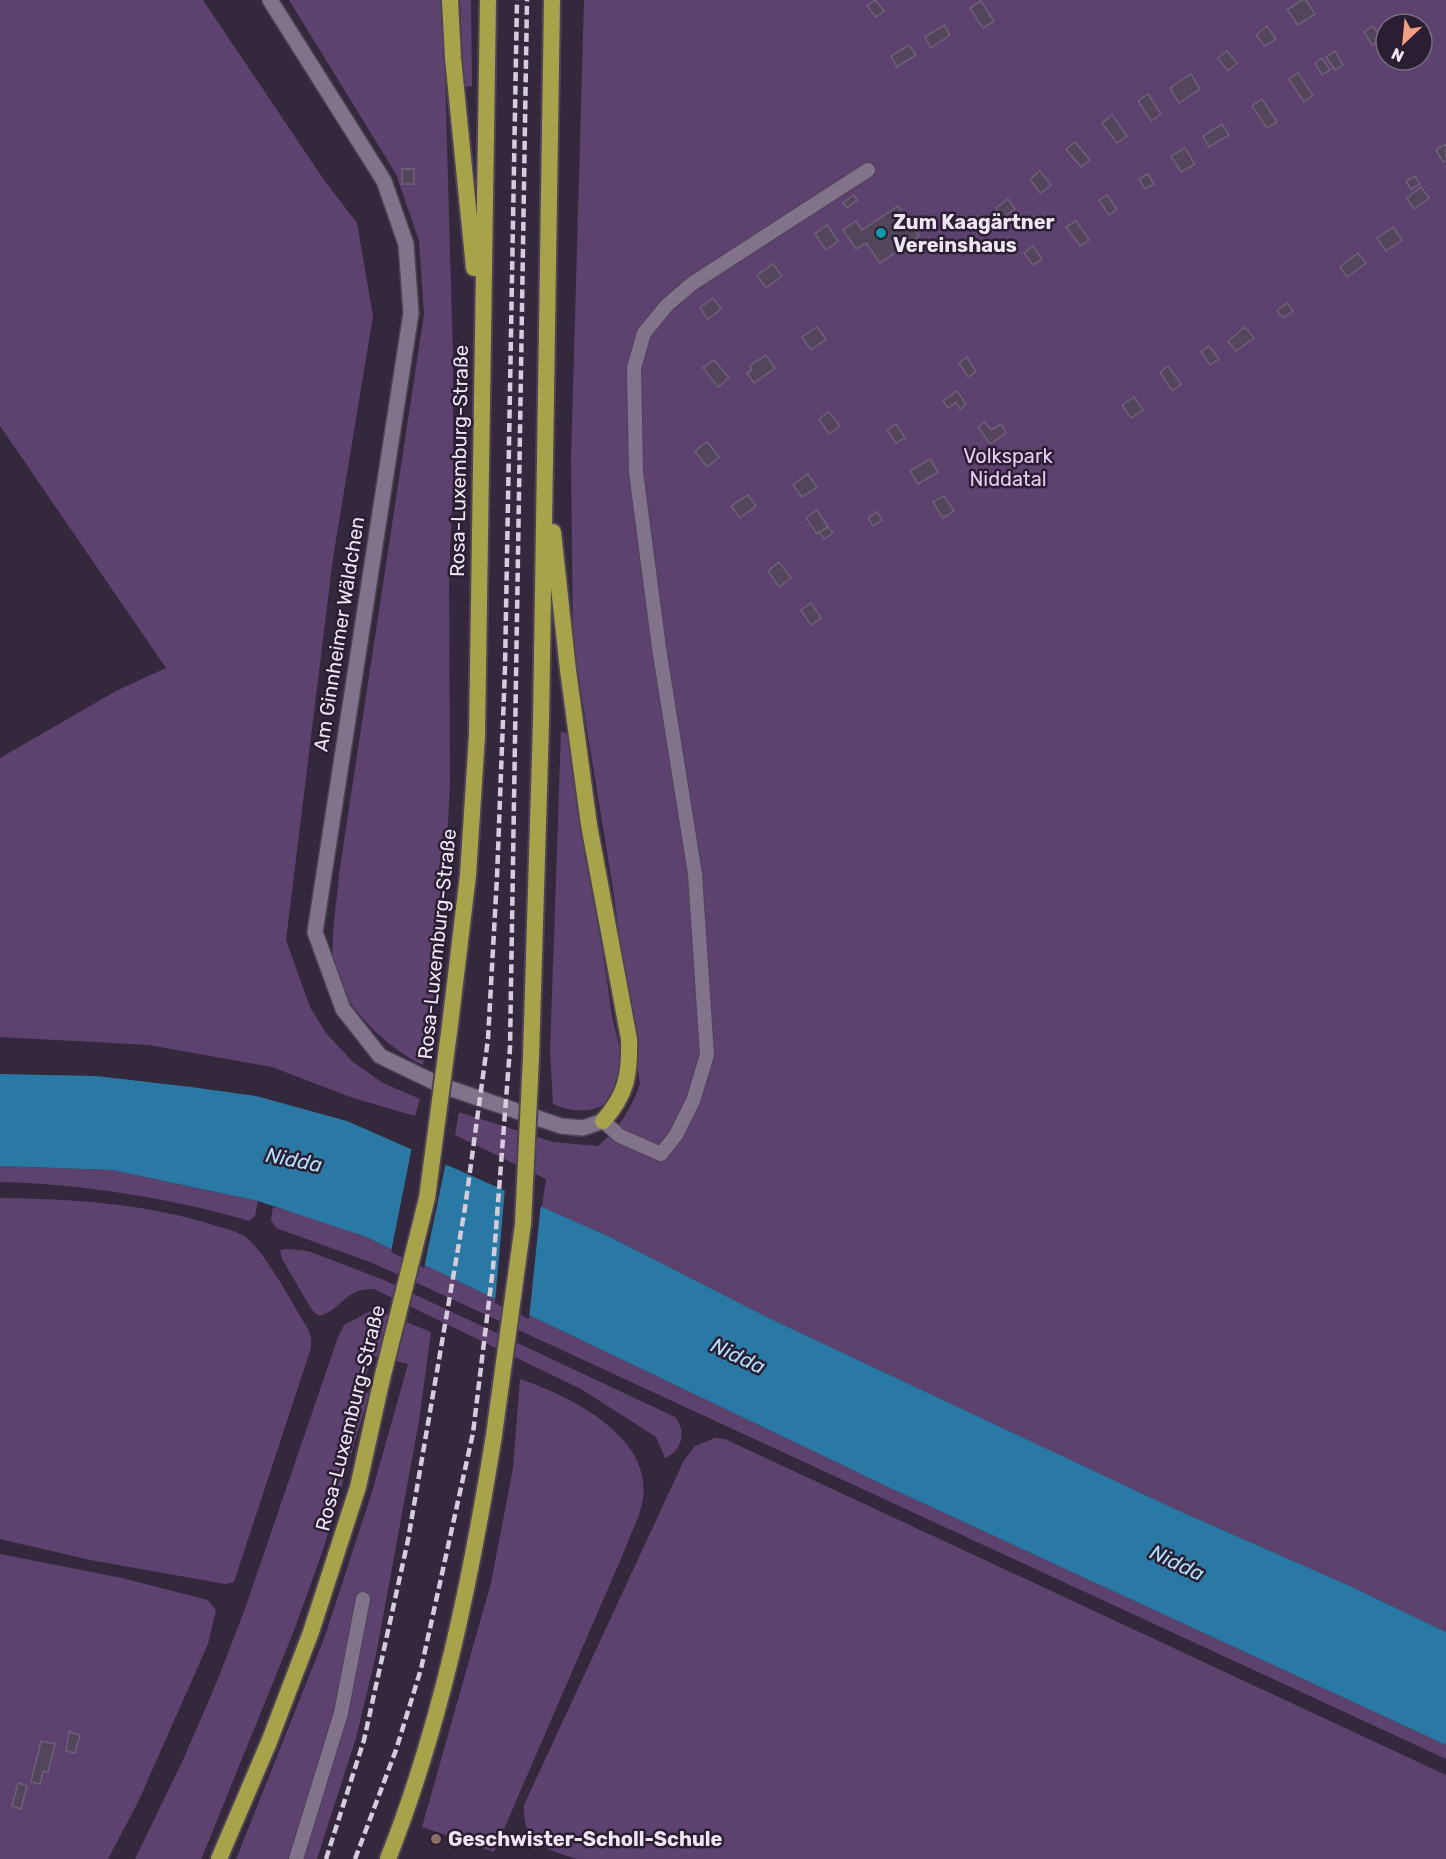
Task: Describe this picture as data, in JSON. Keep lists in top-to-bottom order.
{
  "streets": {
    "highway": ["Rosa-Luxemburg-Straße"],
    "street": ["Am Ginnheimer Wäldchen"]
  },
  "water": ["Nidda"],
  "parks": ["Volkspark Niddatal"],
  "places": ["Zum Kaagärtner Vereinshaus", "Geschwister-Scholl-Schule"],
  "north": "bottom left"
}
